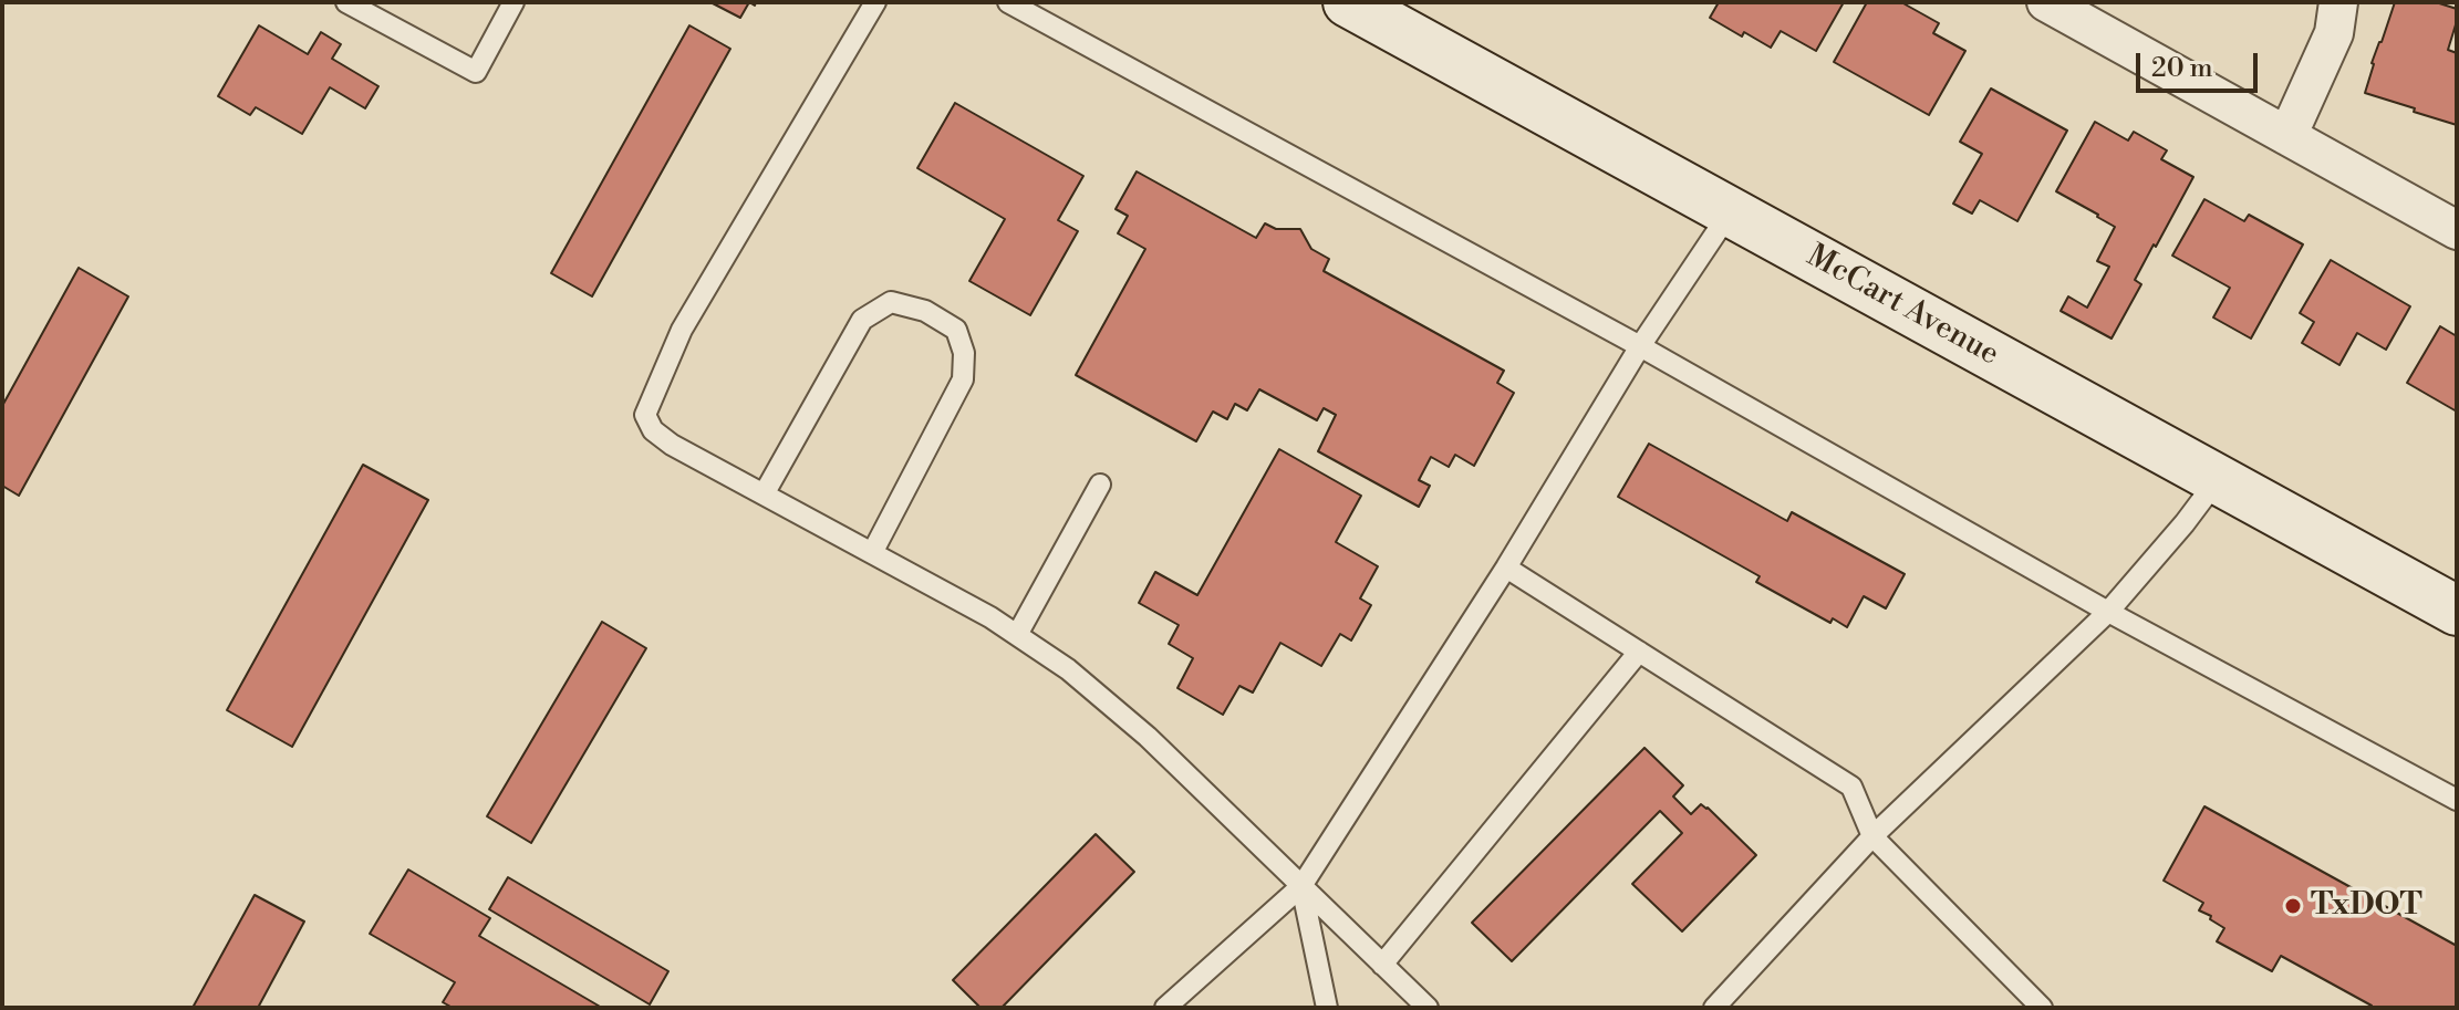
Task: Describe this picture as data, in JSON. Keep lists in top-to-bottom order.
{
  "streets": {
    "main road": ["McCart Avenue"]
  },
  "places": ["TxDOT"],
  "scale_bar": "20 m"
}
